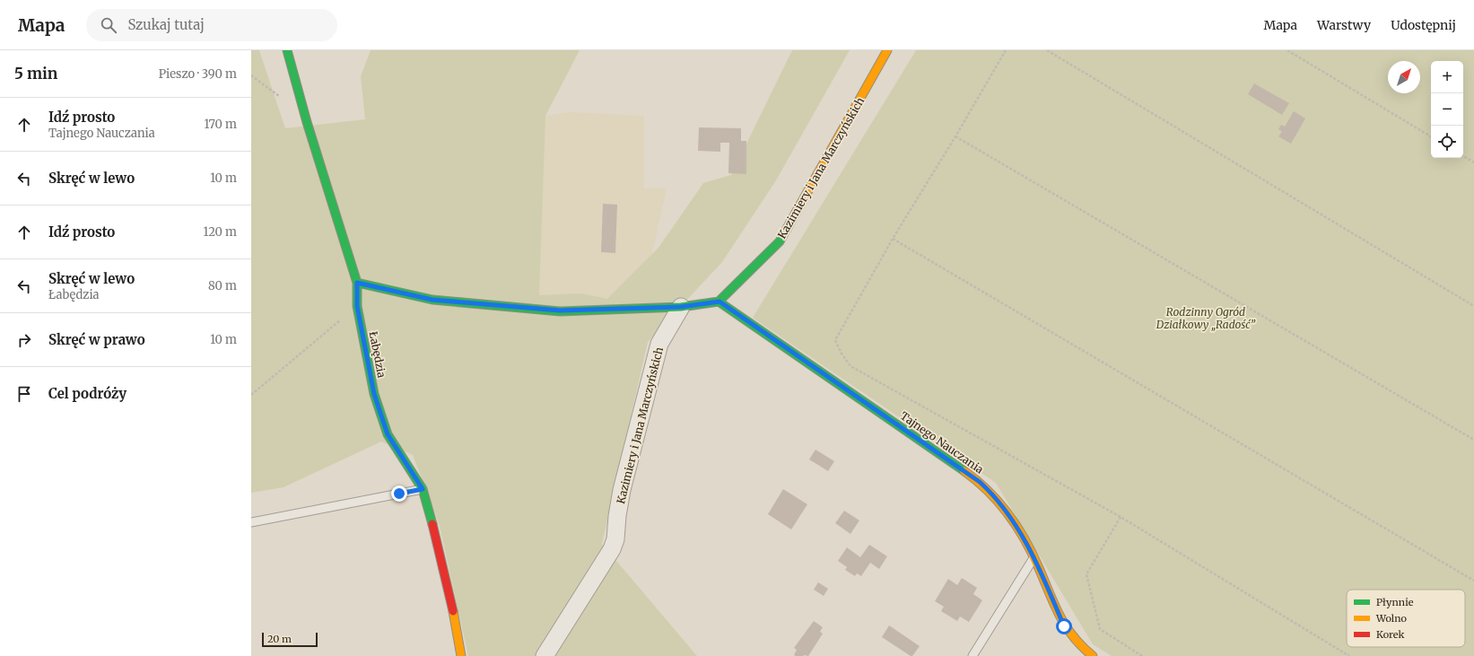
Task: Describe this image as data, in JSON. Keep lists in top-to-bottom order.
{
  "streets": {
    "street": ["Kazimiery i Jana Marczyńskich", "Łabędzia", "Tajnego Nauczania"]
  },
  "crossings": [
    ["Kazimiery i Jana Marczyńskich", "Tajnego Nauczania"]
  ],
  "parks": ["Rodzinny Ogród Działkowy „Radość”"],
  "legend": ["Płynnie", "Wolno", "Korek"],
  "scale_bar": "20 m",
  "north": "top right",
  "page": {
    "header": "Mapa",
    "search": "Szukaj tutaj",
    "nav": ["Mapa", "Warstwy", "Udostępnij"],
    "heading": ["5 min", "Pieszo · 390 m"],
    "map_buttons": ["+", "−"],
    "list": [
      ["Idź prosto", "Tajnego Nauczania", "170 m"],
      ["Skręć w lewo", "10 m"],
      ["Idź prosto", "120 m"],
      ["Skręć w lewo", "Łabędzia", "80 m"],
      ["Skręć w prawo", "10 m"],
      "Cel podróży"
    ],
    "scale": "20 m"
  }
}
